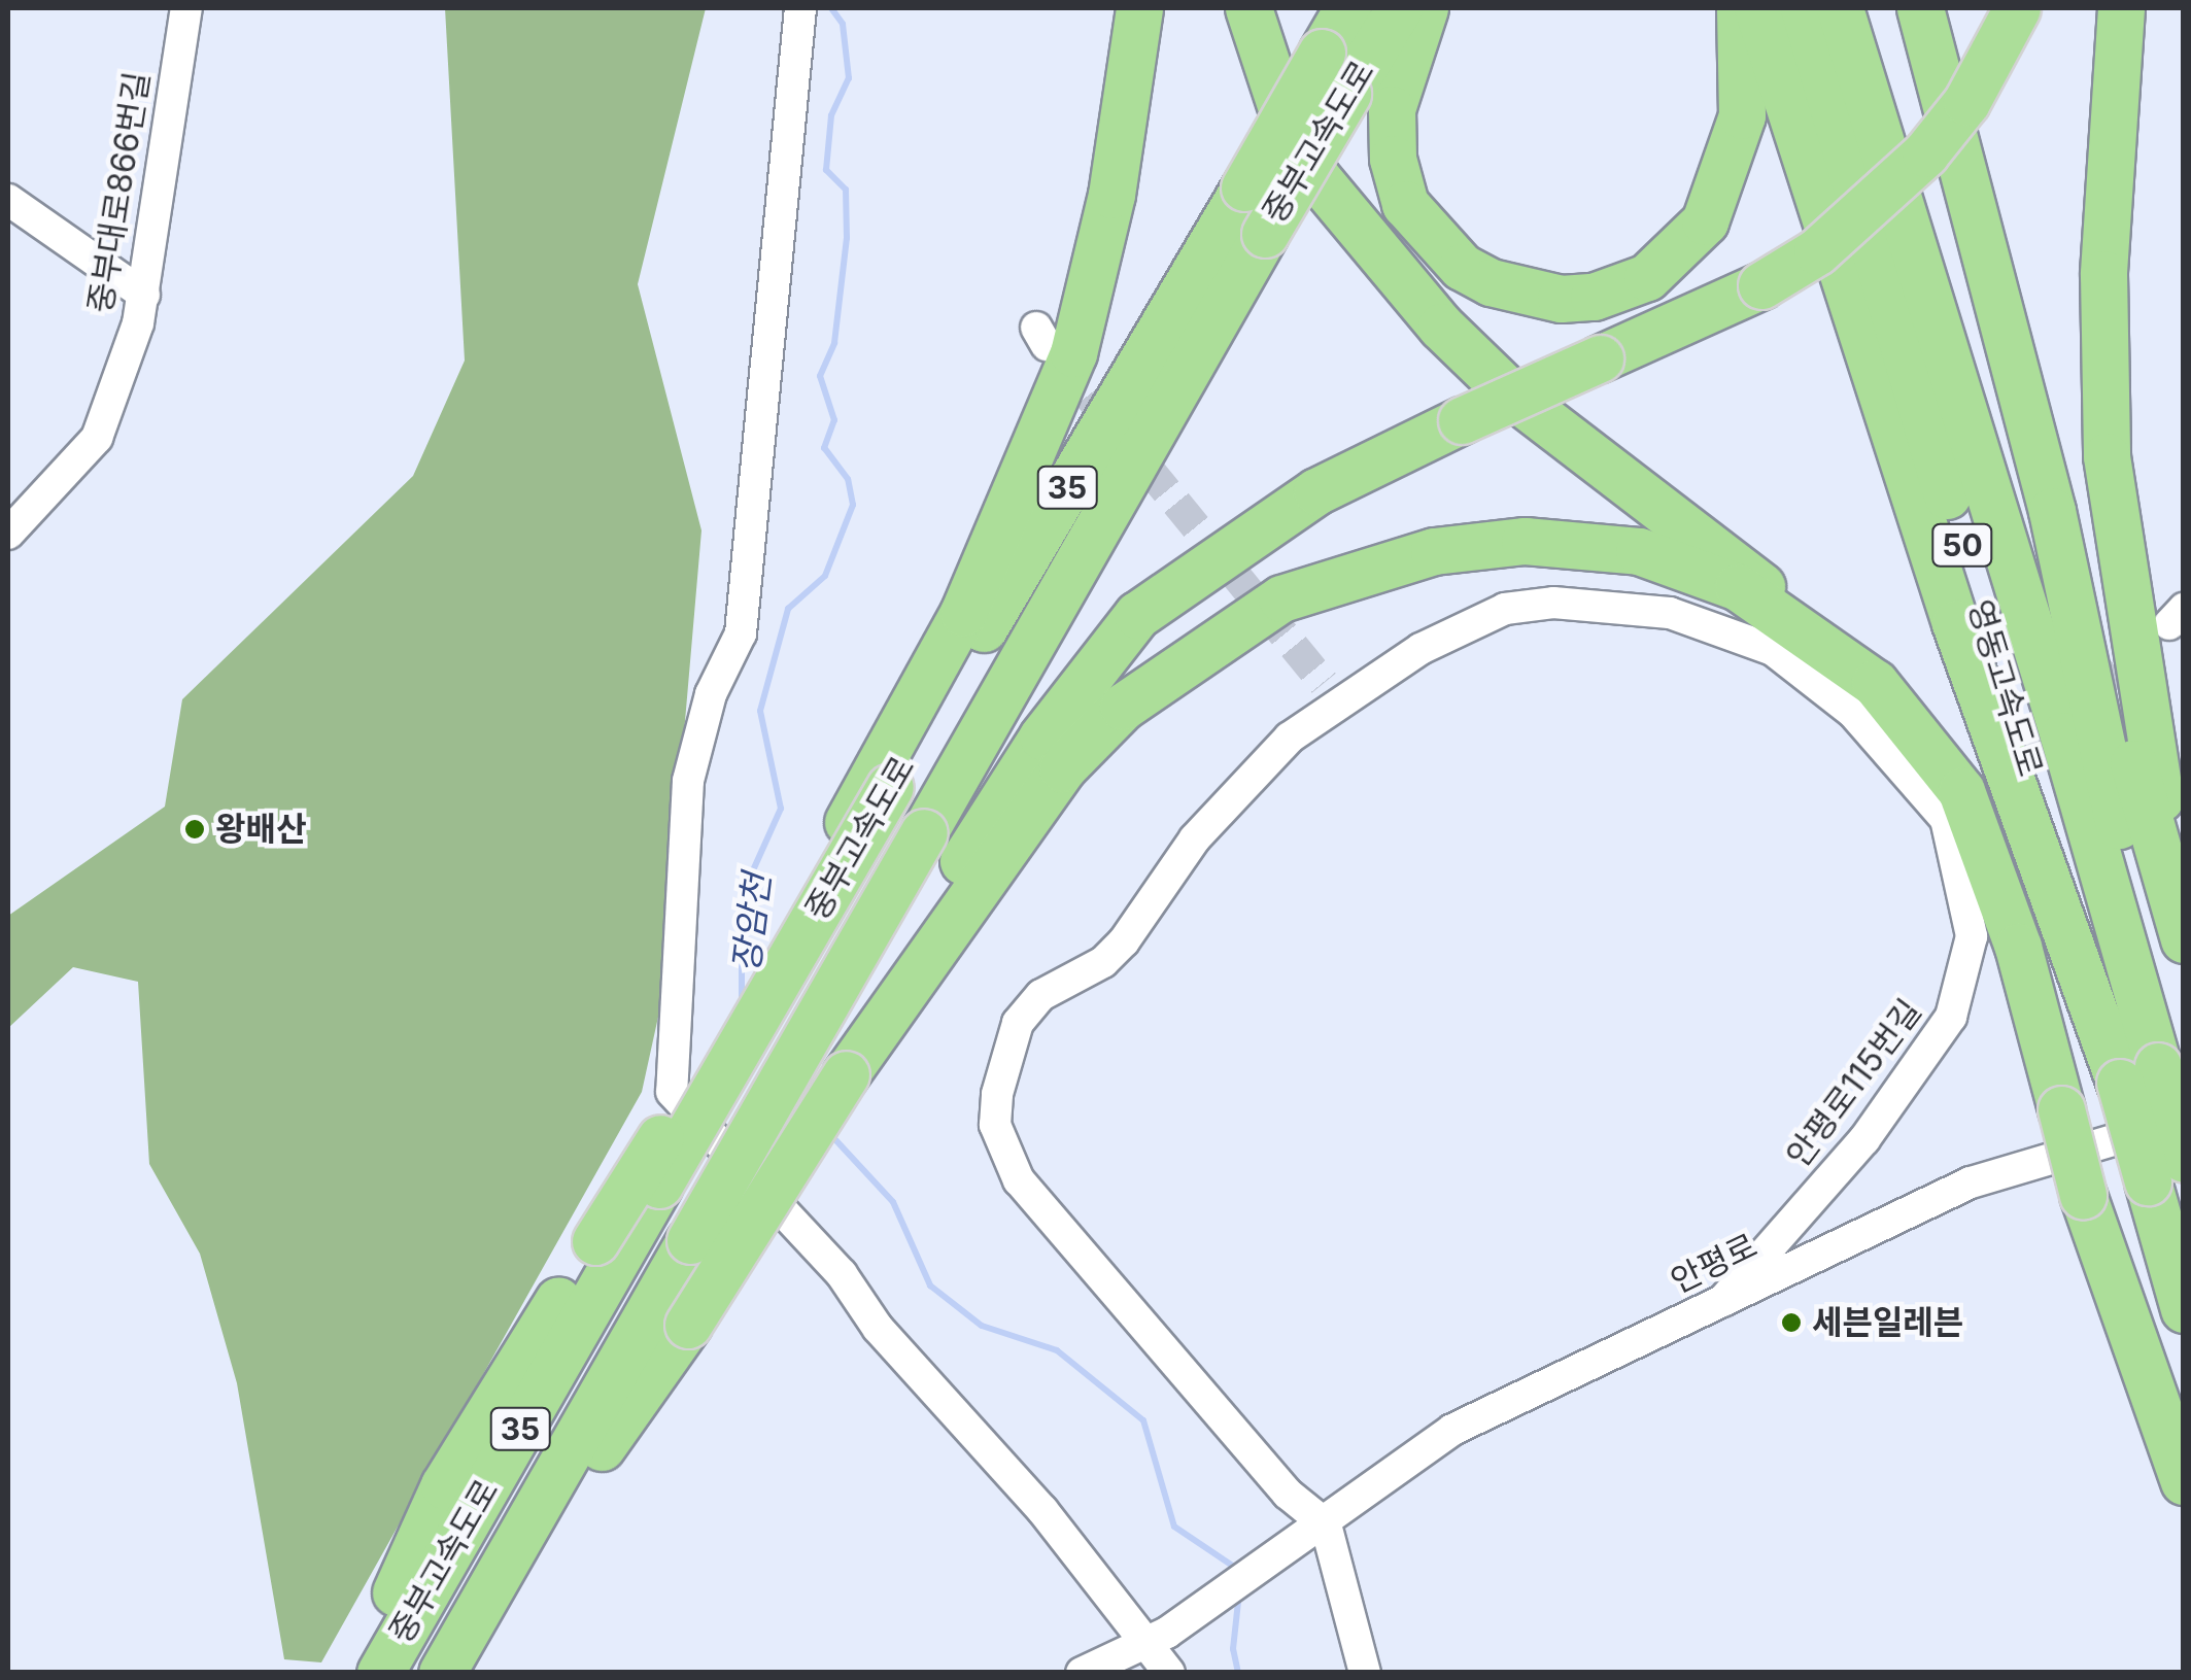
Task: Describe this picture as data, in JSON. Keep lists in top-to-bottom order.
{
  "streets": {
    "highway": [
      "중부고속도로",
      "35",
      "50",
      "영동고속도로"
    ],
    "street": ["중부대로866번길", "안평로115번길", "안평로"]
  },
  "crossings": [
    ["안평로115번길", "안평로"]
  ],
  "water": ["장암천"],
  "places": ["왕배산", "세븐일레븐"]
}
